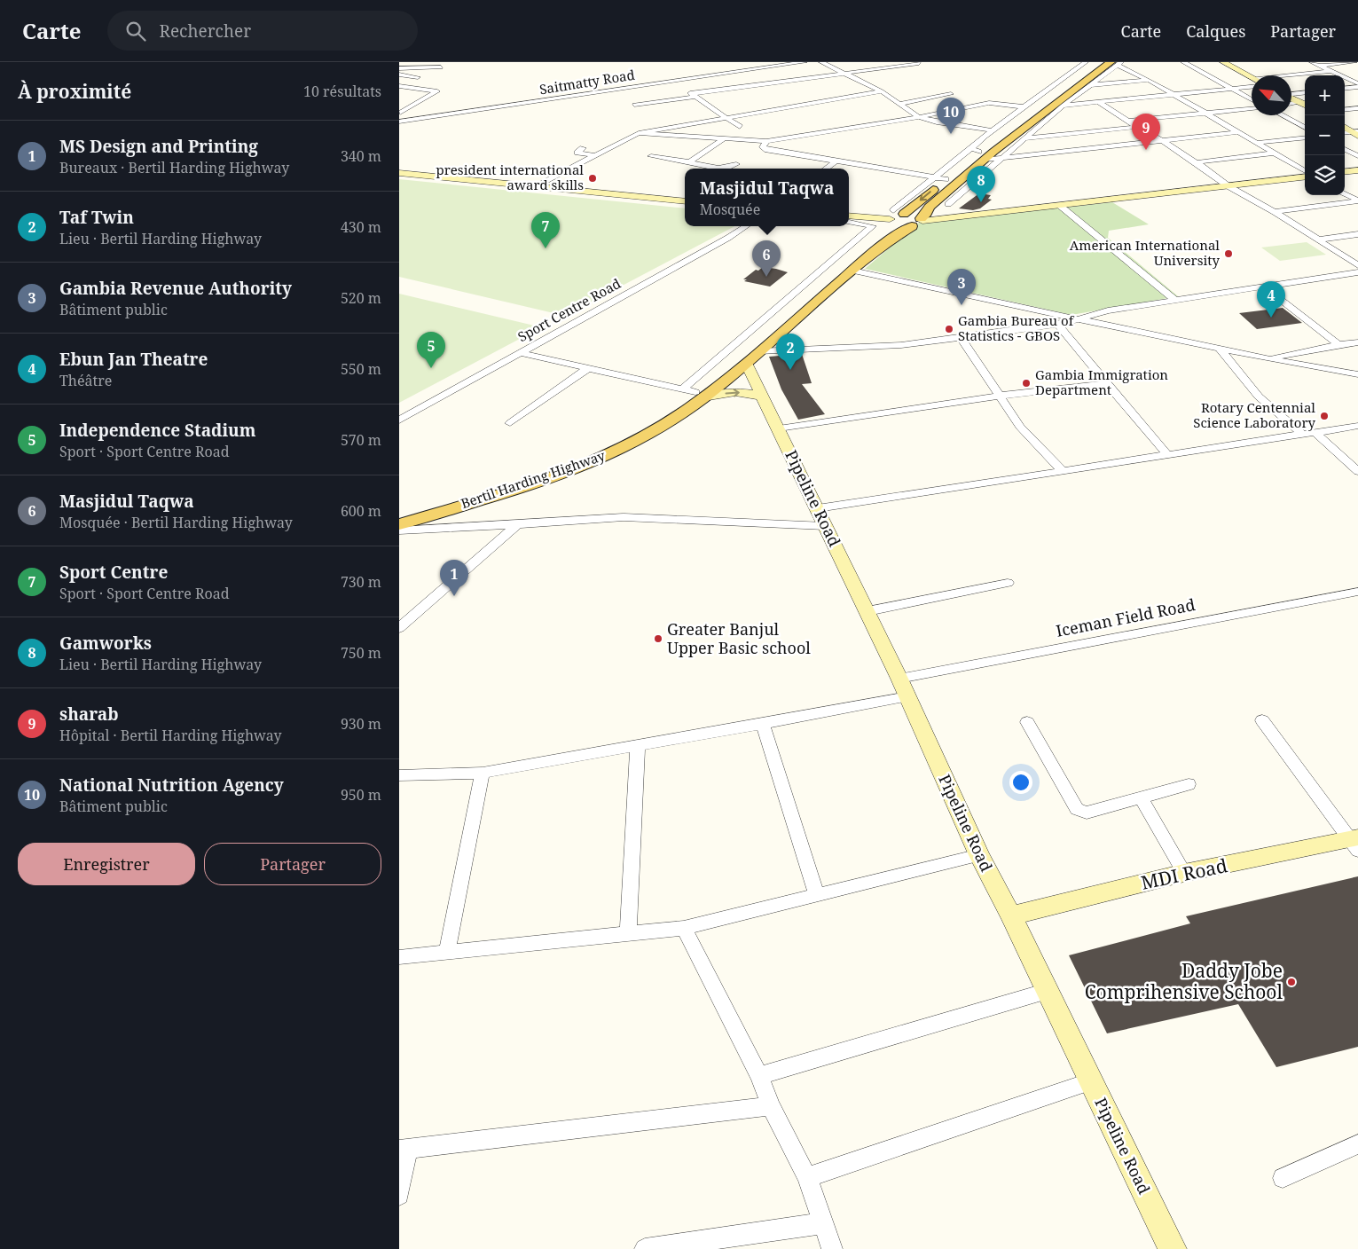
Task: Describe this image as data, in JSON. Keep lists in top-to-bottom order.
{
  "streets": {
    "main road": ["Bertil Harding Highway"],
    "street": [
      "Saitmatty Road",
      "Sport Centre Road",
      "Pipeline Road",
      "Iceman Field Road",
      "MDI Road"
    ]
  },
  "crossings": [
    ["Bertil Harding Highway", "Pipeline Road"],
    ["Pipeline Road", "Iceman Field Road"],
    ["Pipeline Road", "MDI Road"]
  ],
  "places": [
    "president international award skills",
    "American International University",
    "Gambia Bureau of Statistics - GBOS",
    "Gambia Immigration Department",
    "Rotary Centennial Science Laboratory",
    "Greater Banjul Upper Basic school",
    "Daddy Jobe Comprihensive School"
  ],
  "north": "top left",
  "page": {
    "header": "Carte",
    "search": "Rechercher",
    "nav": ["Carte", "Calques", "Partager"],
    "heading": ["À proximité", "10 résultats"],
    "map_buttons": ["+", "−"],
    "pins": [
      "10",
      "9",
      "8",
      "7",
      "6",
      "3",
      "4",
      "5",
      "2",
      "1"
    ],
    "list": [
      {
        "mark": "1",
        "name": "MS Design and Printing",
        "note": "Bureaux · Bertil Harding Highway",
        "value": "340 m"
      },
      {
        "mark": "2",
        "name": "Taf Twin",
        "note": "Lieu · Bertil Harding Highway",
        "value": "430 m"
      },
      {
        "mark": "3",
        "name": "Gambia Revenue Authority",
        "note": "Bâtiment public",
        "value": "520 m"
      },
      {
        "mark": "4",
        "name": "Ebun Jan Theatre",
        "note": "Théâtre",
        "value": "550 m"
      },
      {
        "mark": "5",
        "name": "Independence Stadium",
        "note": "Sport · Sport Centre Road",
        "value": "570 m"
      },
      {
        "mark": "6",
        "name": "Masjidul Taqwa",
        "note": "Mosquée · Bertil Harding Highway",
        "value": "600 m"
      },
      {
        "mark": "7",
        "name": "Sport Centre",
        "note": "Sport · Sport Centre Road",
        "value": "730 m"
      },
      {
        "mark": "8",
        "name": "Gamworks",
        "note": "Lieu · Bertil Harding Highway",
        "value": "750 m"
      },
      {
        "mark": "9",
        "name": "sharab",
        "note": "Hôpital · Bertil Harding Highway",
        "value": "930 m"
      },
      {
        "mark": "10",
        "name": "National Nutrition Agency",
        "note": "Bâtiment public",
        "value": "950 m"
      }
    ],
    "popup": ["Masjidul Taqwa", "Mosquée"],
    "buttons": ["Enregistrer", "Partager"]
  }
}
